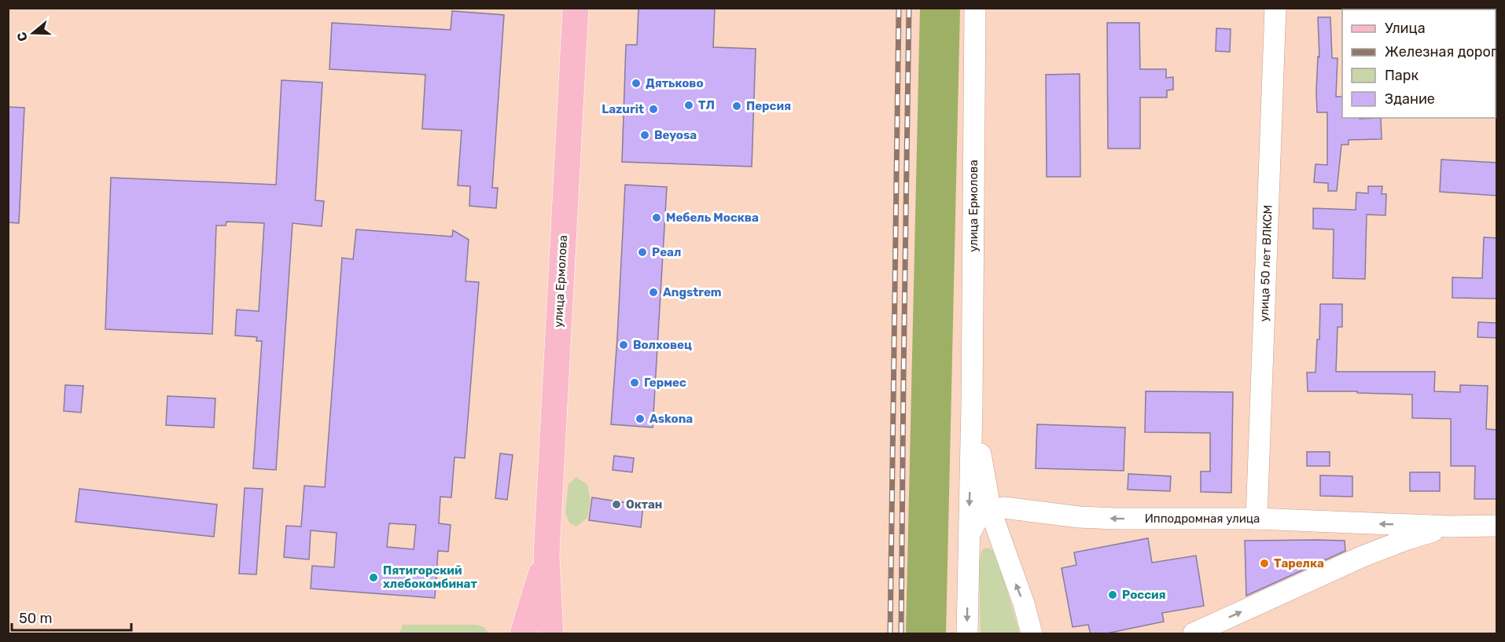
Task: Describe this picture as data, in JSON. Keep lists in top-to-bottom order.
{
  "streets": {
    "main road": ["улица Ермолова"],
    "street": ["улица 50 лет ВЛКСМ", "Ипподромная улица"]
  },
  "crossings": [
    ["улица Ермолова", "Ипподромная улица"],
    ["улица 50 лет ВЛКСМ", "Ипподромная улица"]
  ],
  "places": [
    "Дятьково",
    "ТЛ",
    "Персия",
    "Lazurit",
    "Beyosa",
    "Мебель Москва",
    "Реал",
    "Angstrem",
    "Волховец",
    "Гермес",
    "Askona",
    "Октан",
    "Тарелка",
    "Пятигорский хлебокомбинат",
    "Россия"
  ],
  "legend": [
    "Улица",
    "Железная дорога",
    "Парк",
    "Здание"
  ],
  "scale_bar": "50 m",
  "north": "left"
}
